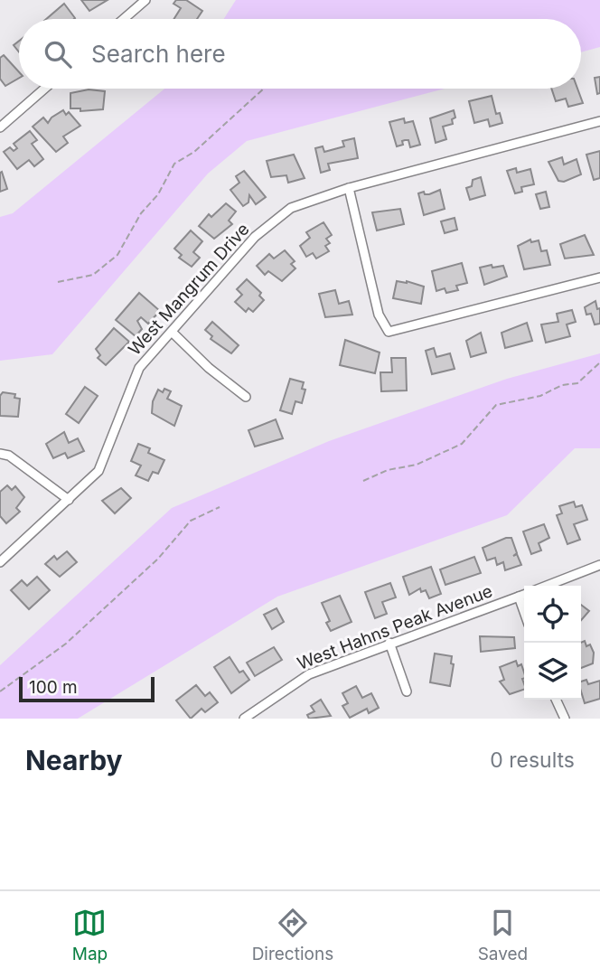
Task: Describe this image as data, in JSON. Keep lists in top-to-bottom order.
{
  "streets": {
    "street": ["West Mangrum Drive", "West Hahns Peak Avenue"]
  },
  "scale_bar": "100 m",
  "page": {
    "search": "Search here",
    "scale": "100 m",
    "heading": ["Nearby", "0 results"],
    "nav": ["Map", "Directions", "Saved"]
  }
}
